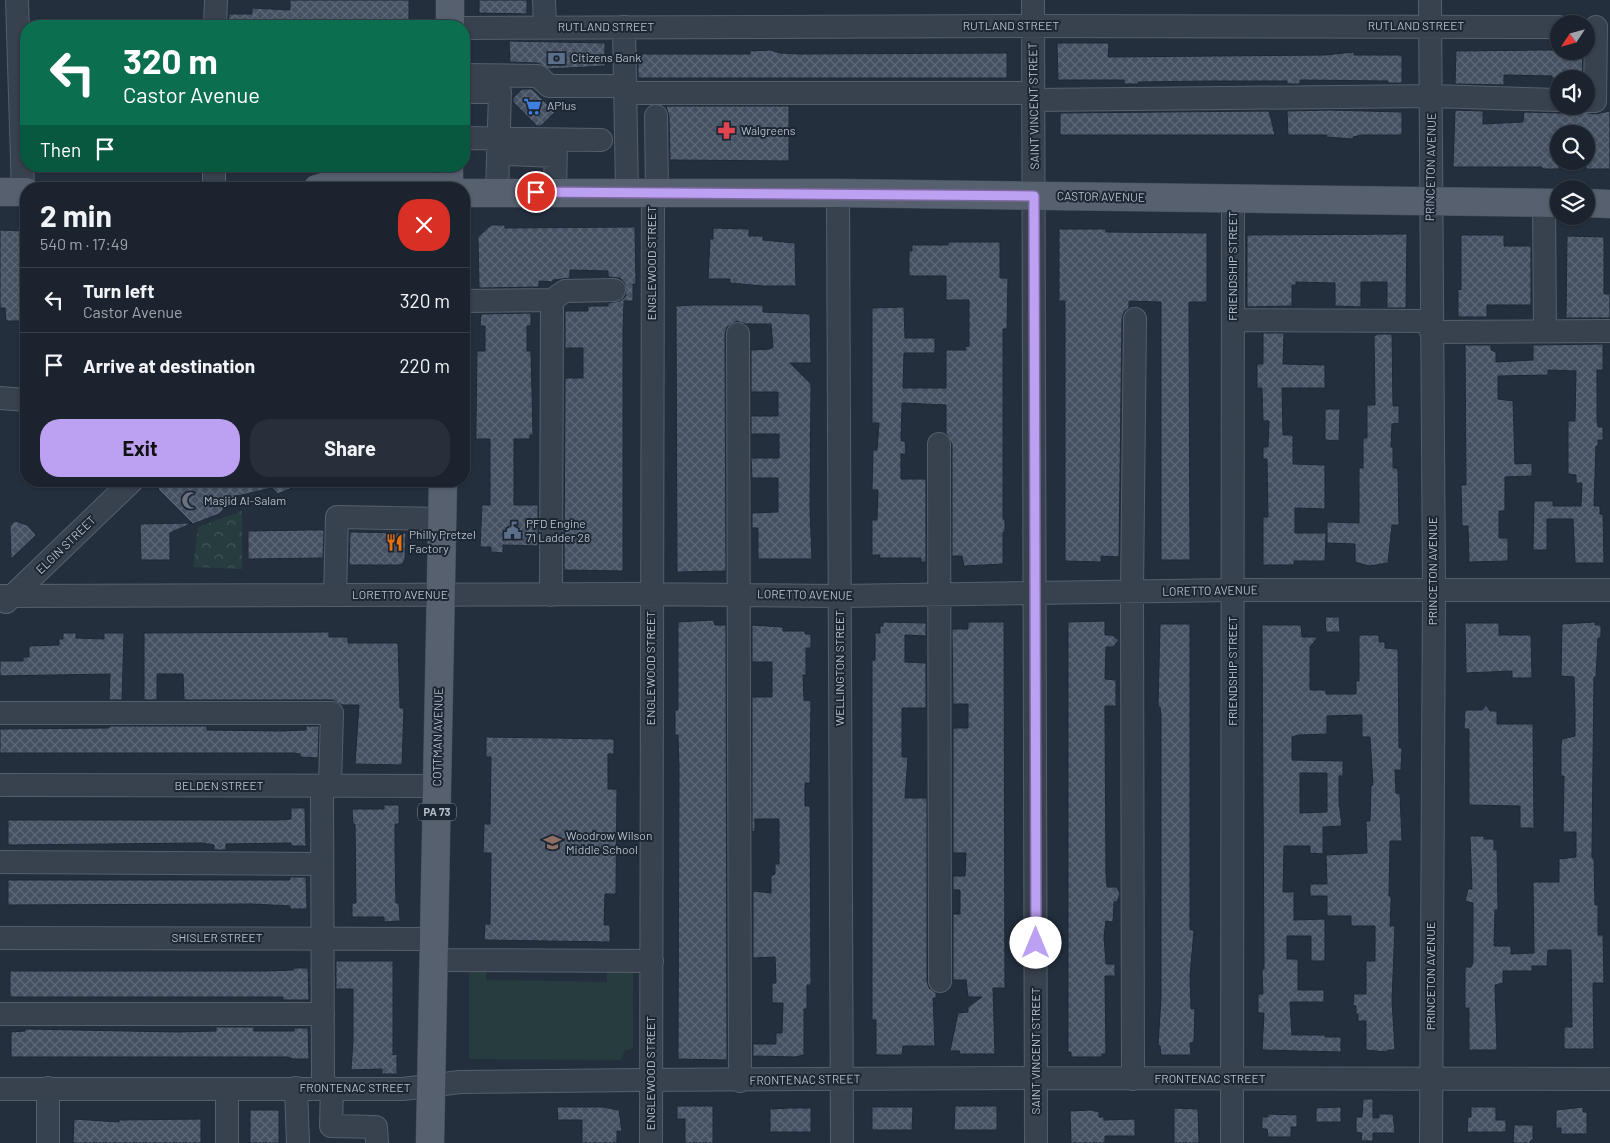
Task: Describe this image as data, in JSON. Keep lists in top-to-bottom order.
{
  "streets": {
    "main road": ["CASTOR AVENUE", "COTTMAN AVENUE", "PA 73"],
    "street": [
      "RUTLAND STREET",
      "SAINT VINCENT STREET",
      "PRINCETON AVENUE",
      "ENGLEWOOD STREET",
      "FRIENDSHIP STREET",
      "ELGIN STREET",
      "LORETTO AVENUE",
      "WELLINGTON STREET",
      "BELDEN STREET",
      "SHISLER STREET",
      "FRONTENAC STREET"
    ]
  },
  "crossings": [
    ["RUTLAND STREET", "SAINT VINCENT STREET"],
    ["RUTLAND STREET", "PRINCETON AVENUE"],
    ["SAINT VINCENT STREET", "CASTOR AVENUE"],
    ["SAINT VINCENT STREET", "LORETTO AVENUE"],
    ["SAINT VINCENT STREET", "FRONTENAC STREET"],
    ["PRINCETON AVENUE", "CASTOR AVENUE"],
    ["PRINCETON AVENUE", "LORETTO AVENUE"],
    ["PRINCETON AVENUE", "FRONTENAC STREET"],
    ["CASTOR AVENUE", "ENGLEWOOD STREET"],
    ["CASTOR AVENUE", "FRIENDSHIP STREET"],
    ["CASTOR AVENUE", "WELLINGTON STREET"],
    ["ENGLEWOOD STREET", "LORETTO AVENUE"],
    ["ENGLEWOOD STREET", "SHISLER STREET"],
    ["ENGLEWOOD STREET", "FRONTENAC STREET"],
    ["FRIENDSHIP STREET", "LORETTO AVENUE"],
    ["FRIENDSHIP STREET", "FRONTENAC STREET"],
    ["ELGIN STREET", "LORETTO AVENUE"],
    ["LORETTO AVENUE", "WELLINGTON STREET"],
    ["LORETTO AVENUE", "COTTMAN AVENUE"],
    ["WELLINGTON STREET", "FRONTENAC STREET"],
    ["COTTMAN AVENUE", "BELDEN STREET"],
    ["COTTMAN AVENUE", "SHISLER STREET"],
    ["COTTMAN AVENUE", "FRONTENAC STREET"]
  ],
  "places": {
    "bank": ["Citizens Bank"],
    "supermarket": ["APlus"],
    "pharmacy": ["Walgreens"],
    "mosque": ["Masjid Al-Salam"],
    "public building": ["PFD Engine 71 Ladder 28"],
    "restaurant": ["Philly Pretzel Factory"],
    "school or university": ["Woodrow Wilson Middle School"]
  },
  "north": "bottom left",
  "page": {
    "turn": ["320 m", "Castor Avenue"],
    "then": "Then",
    "heading": ["2 min", "540 m · 17:49"],
    "list": [
      {
        "name": "Turn left",
        "note": "Castor Avenue",
        "value": "320 m"
      },
      {
        "name": "Arrive at destination",
        "value": "220 m"
      }
    ],
    "buttons": ["Exit", "Share"]
  }
}
